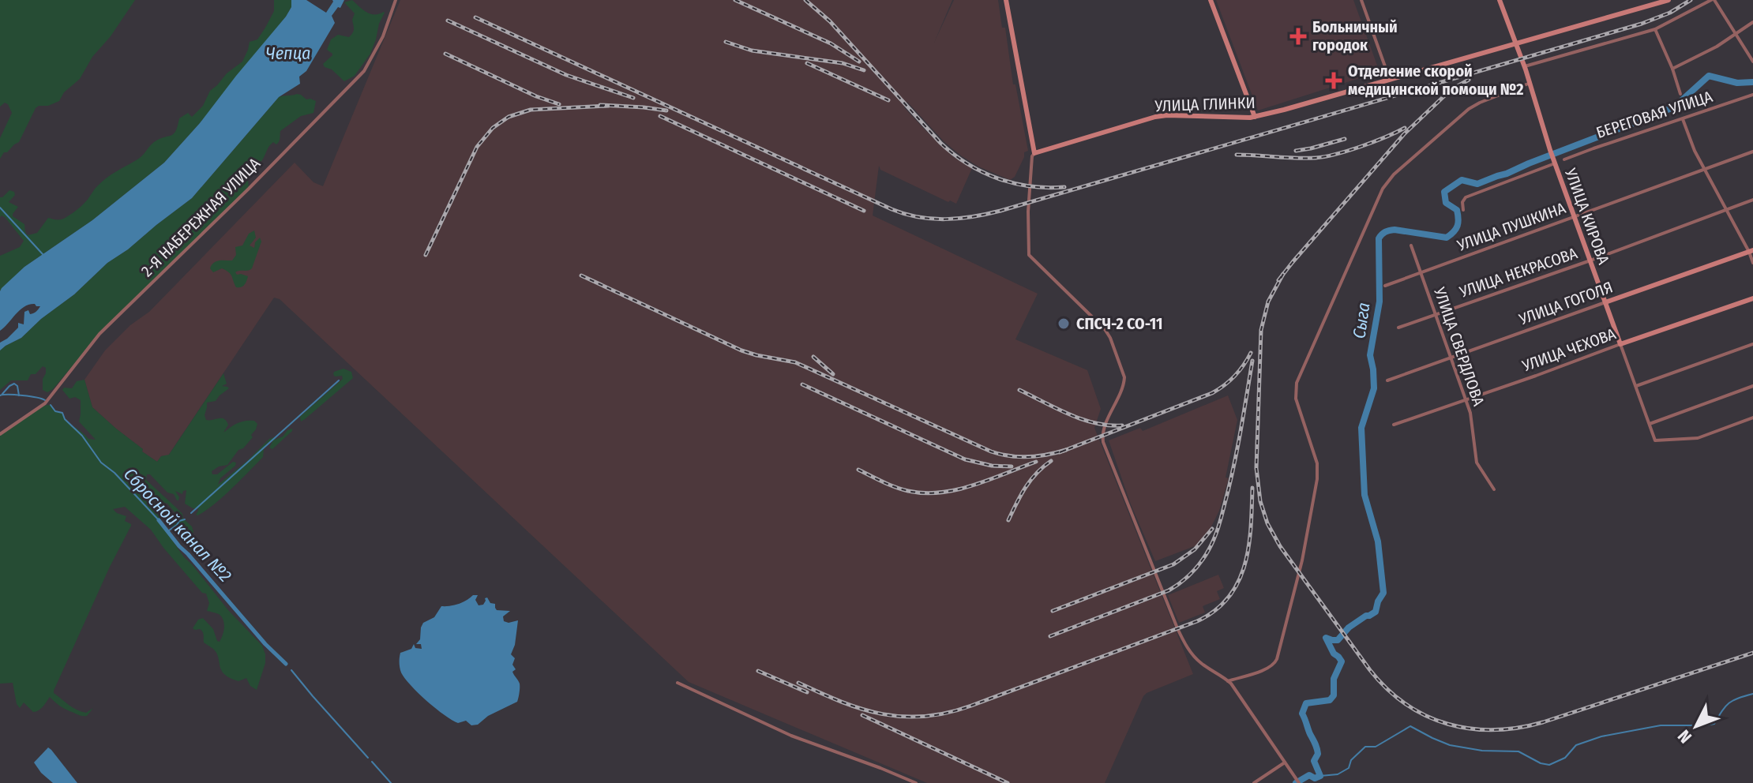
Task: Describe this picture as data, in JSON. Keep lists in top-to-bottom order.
{
  "streets": {
    "main road": [
      "УЛИЦА ГЛИНКИ",
      "УЛИЦА КИРОВА",
      "УЛИЦА ГОГОЛЯ",
      "УЛИЦА ЧЕХОВА"
    ],
    "street": [
      "БЕРЕГОВАЯ УЛИЦА",
      "2-Я НАБЕРЕЖНАЯ УЛИЦА",
      "УЛИЦА ПУШКИНА",
      "УЛИЦА НЕКРАСОВА",
      "УЛИЦА СВЕРДЛОВА"
    ]
  },
  "crossings": [
    ["УЛИЦА ГЛИНКИ", "УЛИЦА КИРОВА"],
    ["УЛИЦА КИРОВА", "УЛИЦА ПУШКИНА"],
    ["УЛИЦА КИРОВА", "УЛИЦА НЕКРАСОВА"],
    ["УЛИЦА КИРОВА", "УЛИЦА ГОГОЛЯ"],
    ["УЛИЦА КИРОВА", "УЛИЦА ЧЕХОВА"],
    ["УЛИЦА ПУШКИНА", "УЛИЦА СВЕРДЛОВА"],
    ["УЛИЦА НЕКРАСОВА", "УЛИЦА СВЕРДЛОВА"],
    ["УЛИЦА ГОГОЛЯ", "УЛИЦА СВЕРДЛОВА"],
    ["УЛИЦА СВЕРДЛОВА", "УЛИЦА ЧЕХОВА"]
  ],
  "water": ["Чепца", "Сыга", "Сбросной канал №2"],
  "places": {
    "health": ["Больничный городок", "Отделение скорой медицинской помощи №2"],
    "other": ["СПСЧ-2 СО-11"]
  },
  "north": "bottom left"
}
